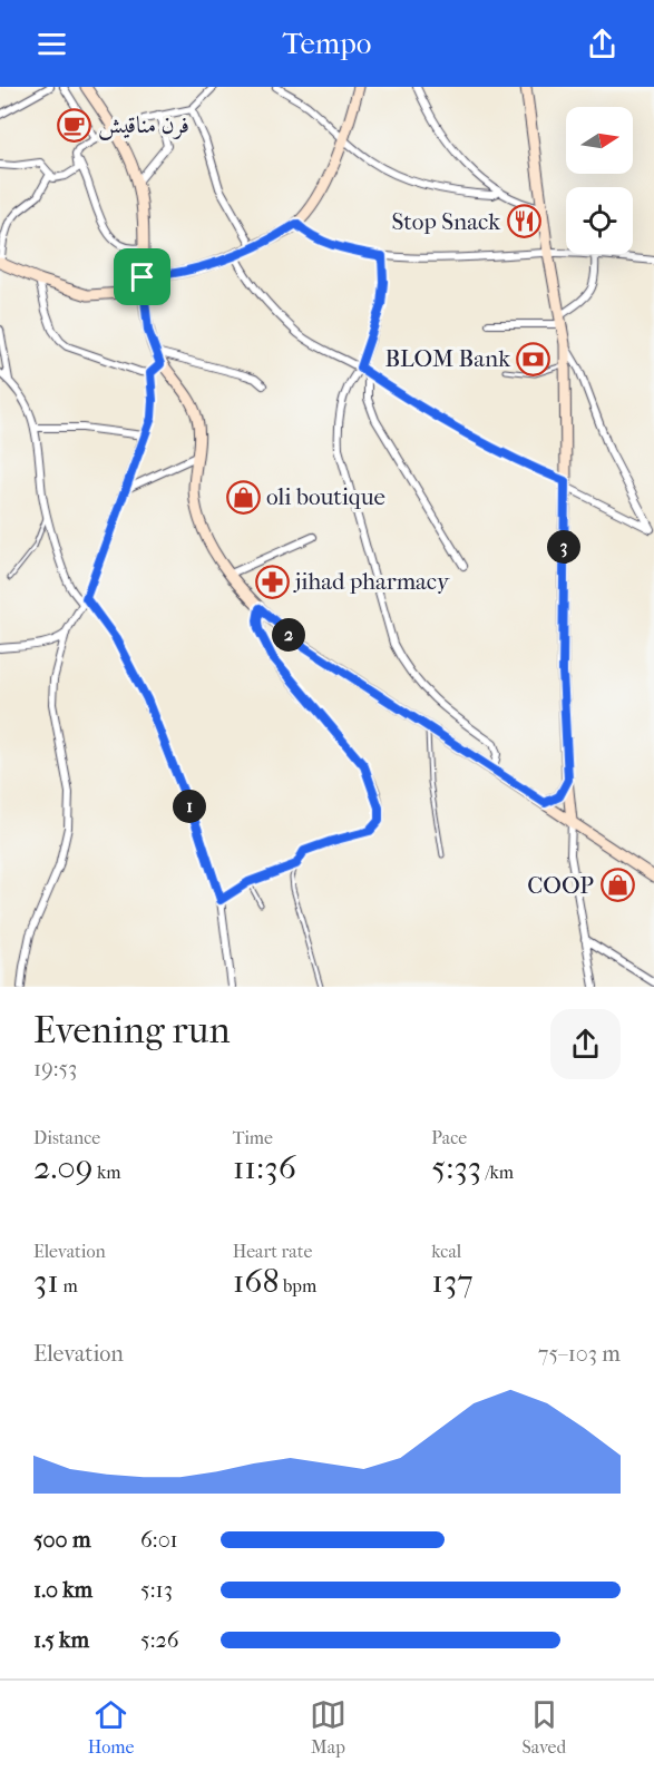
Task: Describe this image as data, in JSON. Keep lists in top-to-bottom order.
{
  "places": {
    "cafe": ["فرن مناقيش"],
    "restaurant": ["Stop Snack"],
    "bank": ["BLOM Bank"],
    "shop": ["oli boutique", "COOP"],
    "pharmacy": ["jihad pharmacy"]
  },
  "north": "right",
  "page": {
    "header": "Tempo",
    "pins": ["3", "2", "1"],
    "heading": ["Evening run", "19:53"],
    "stats": [
      ["Distance", "2.09 km"],
      ["Time", "11:36"],
      ["Pace", "5:33 /km"],
      ["Elevation", "31 m"],
      ["Heart rate", "168 bpm"],
      ["kcal", "137"]
    ],
    "chart": ["Elevation", "75–103 m"],
    "list": [
      {
        "name": "500 m",
        "note": "6:01"
      },
      {
        "name": "1.0 km",
        "note": "5:13"
      },
      {
        "name": "1.5 km",
        "note": "5:26"
      }
    ],
    "tabs": ["Home", "Map", "Saved"]
  }
}
